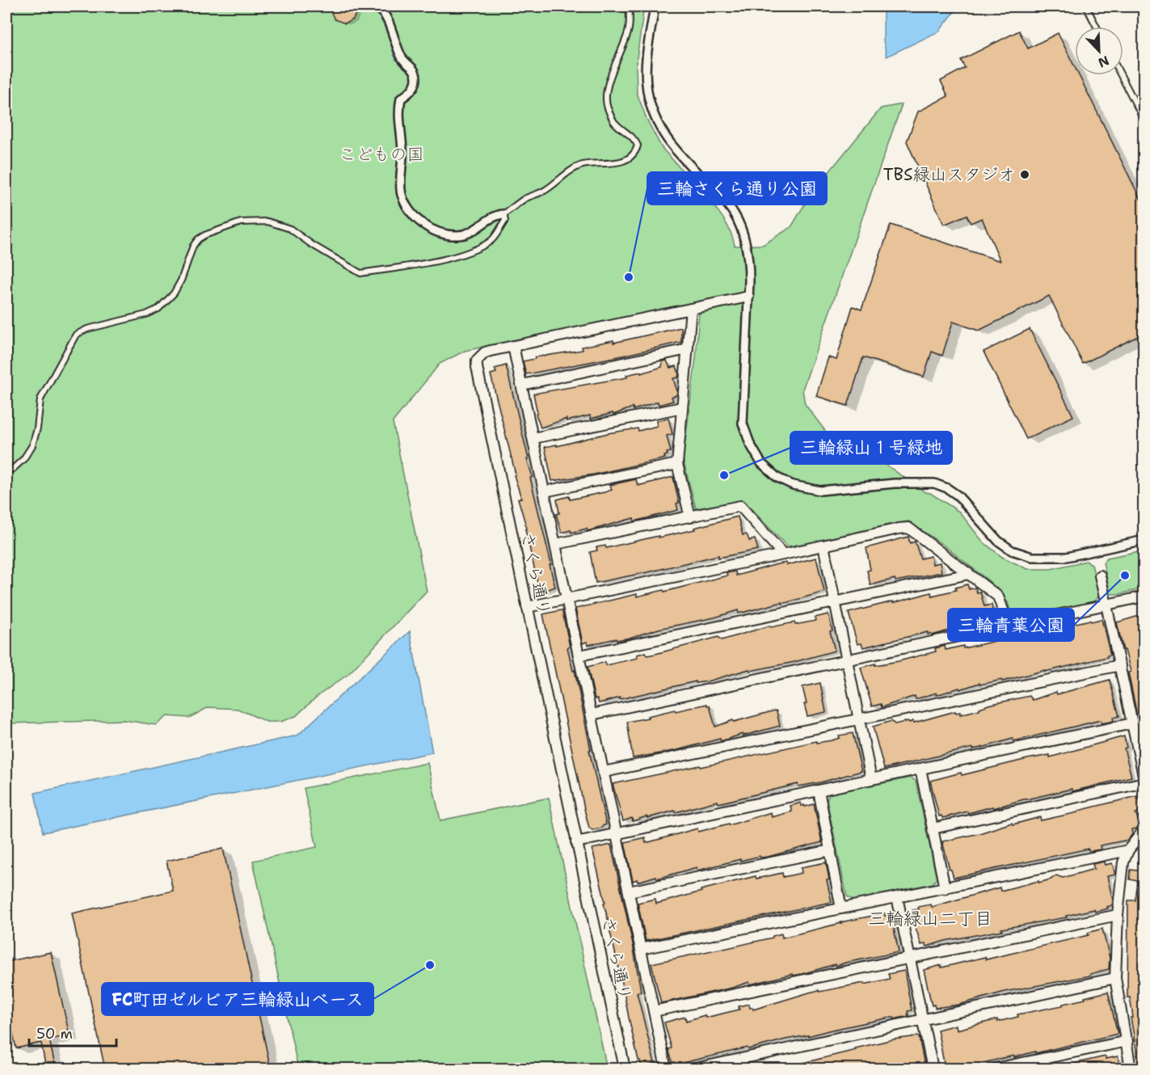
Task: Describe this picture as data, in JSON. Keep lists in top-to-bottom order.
{
  "streets": {
    "street": ["さくら通り"]
  },
  "districts": ["三輪緑山二丁目"],
  "parks": ["こどもの国"],
  "places": [
    "TBS緑山スタジオ",
    "三輪さくら通り公園",
    "三輪緑山１号緑地",
    "三輪青葉公園",
    "FC町田ゼルビア三輪緑山ベース"
  ],
  "scale_bar": "50 m",
  "north": "bottom right"
}
